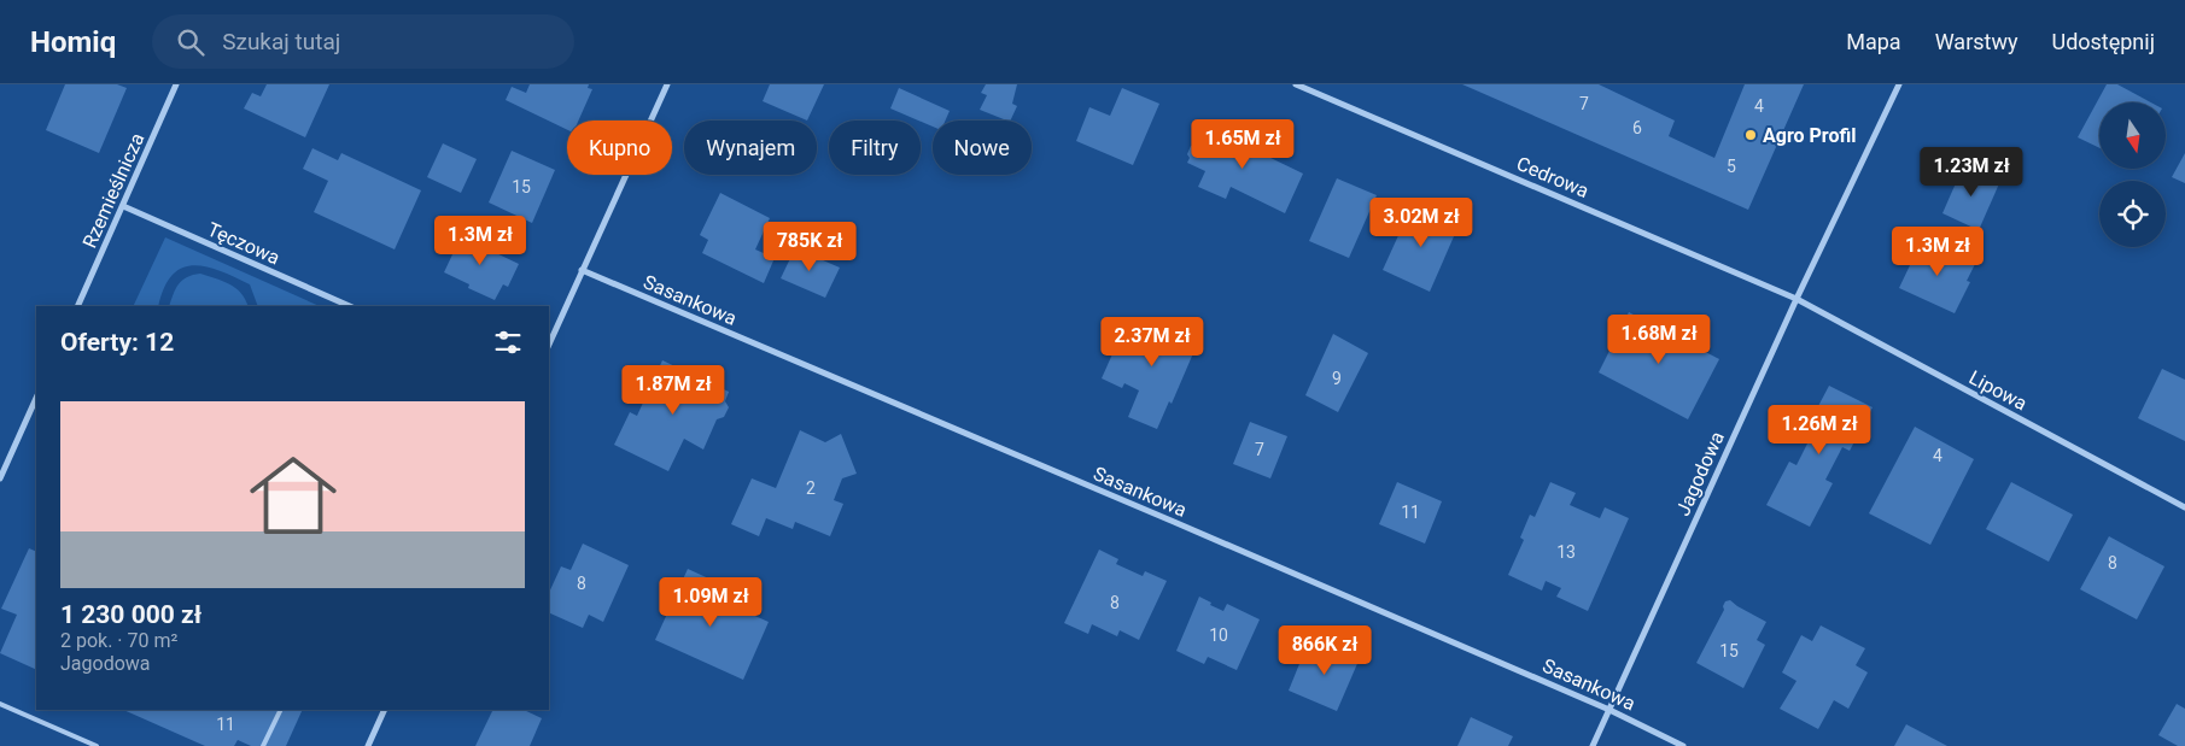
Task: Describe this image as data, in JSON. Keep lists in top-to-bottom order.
{
  "streets": {
    "street": [
      "Cedrowa",
      "Rzemieślnicza",
      "Tęczowa",
      "Sasankowa",
      "Lipowa",
      "Jagodowa"
    ]
  },
  "crossings": [
    ["Cedrowa", "Lipowa"],
    ["Cedrowa", "Jagodowa"],
    ["Rzemieślnicza", "Tęczowa"],
    ["Sasankowa", "Jagodowa"],
    ["Lipowa", "Jagodowa"]
  ],
  "places": ["Agro Profil"],
  "house_numbers": [
    "7",
    "4",
    "6",
    "5",
    "15",
    "9",
    "7",
    "4",
    "2",
    "11",
    "13",
    "8",
    "8",
    "8",
    "10",
    "15",
    "11"
  ],
  "north": "bottom",
  "page": {
    "header": "Homiq",
    "search": "Szukaj tutaj",
    "nav": ["Mapa", "Warstwy", "Udostępnij"],
    "price": [
      "1.65M zł",
      "1.23M zł",
      "3.02M zł",
      "1.3M zł",
      "785K zł",
      "1.3M zł",
      "1.68M zł",
      "2.37M zł",
      "1.87M zł",
      "1.26M zł",
      "1.09M zł",
      "866K zł"
    ],
    "chip": [
      "Kupno",
      "Wynajem",
      "Filtry",
      "Nowe"
    ],
    "heading": "Oferty: 12",
    "list": [
      {
        "name": "1 230 000 zł",
        "note": "2 pok. · 70 m² · Jagodowa"
      }
    ]
  }
}
